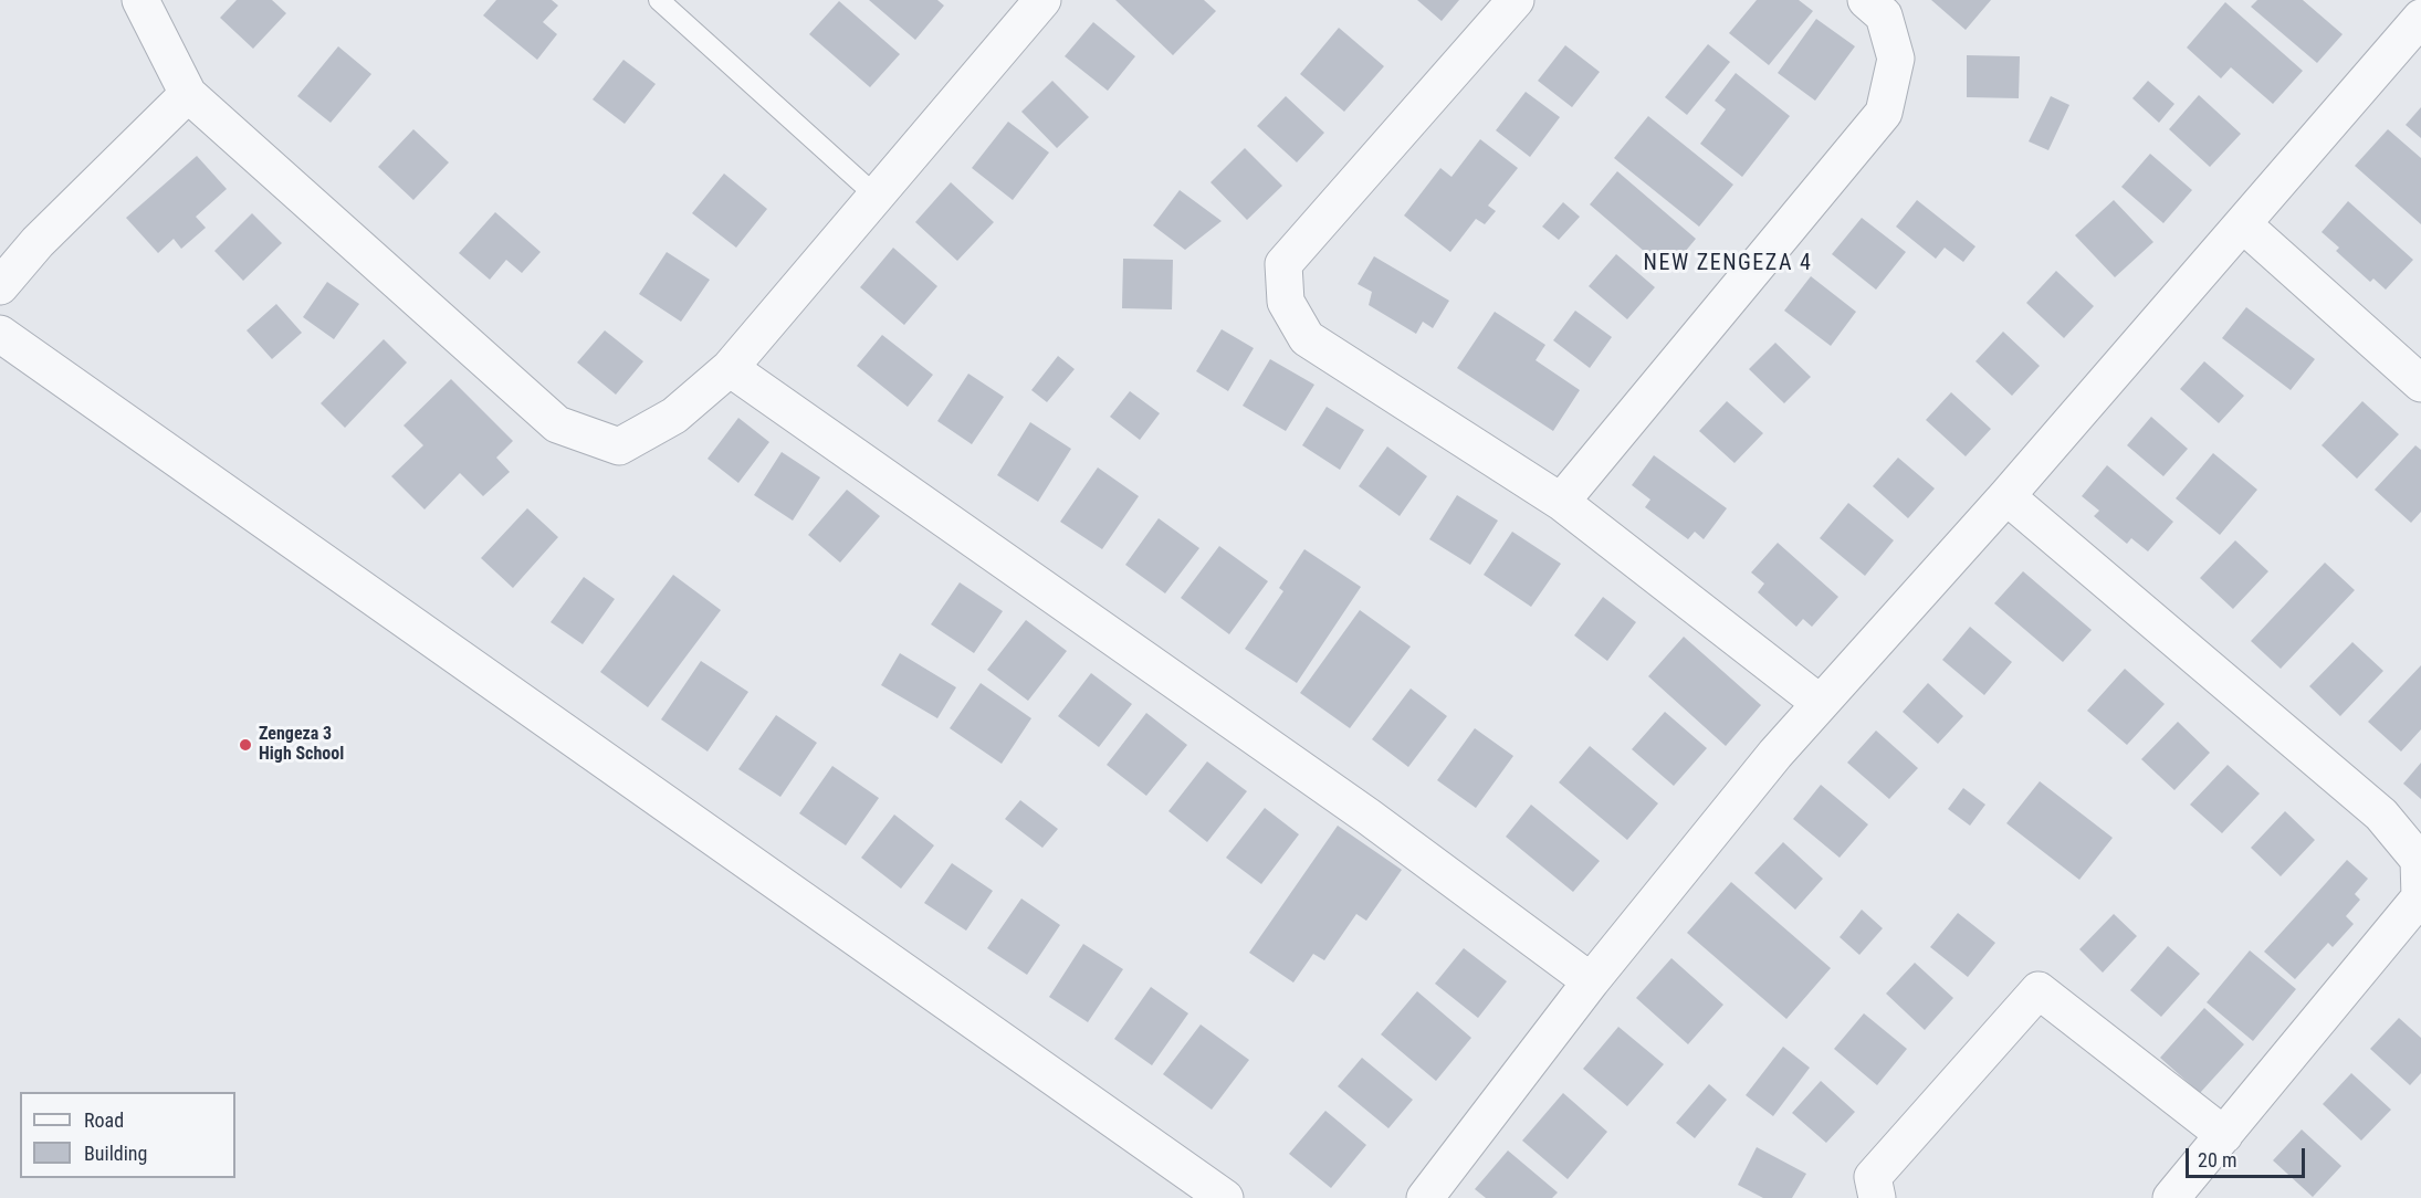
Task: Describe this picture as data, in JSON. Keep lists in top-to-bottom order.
{
  "districts": ["NEW ZENGEZA 4"],
  "places": ["Zengeza 3 High School"],
  "legend": ["Road", "Building"],
  "scale_bar": "20 m"
}
